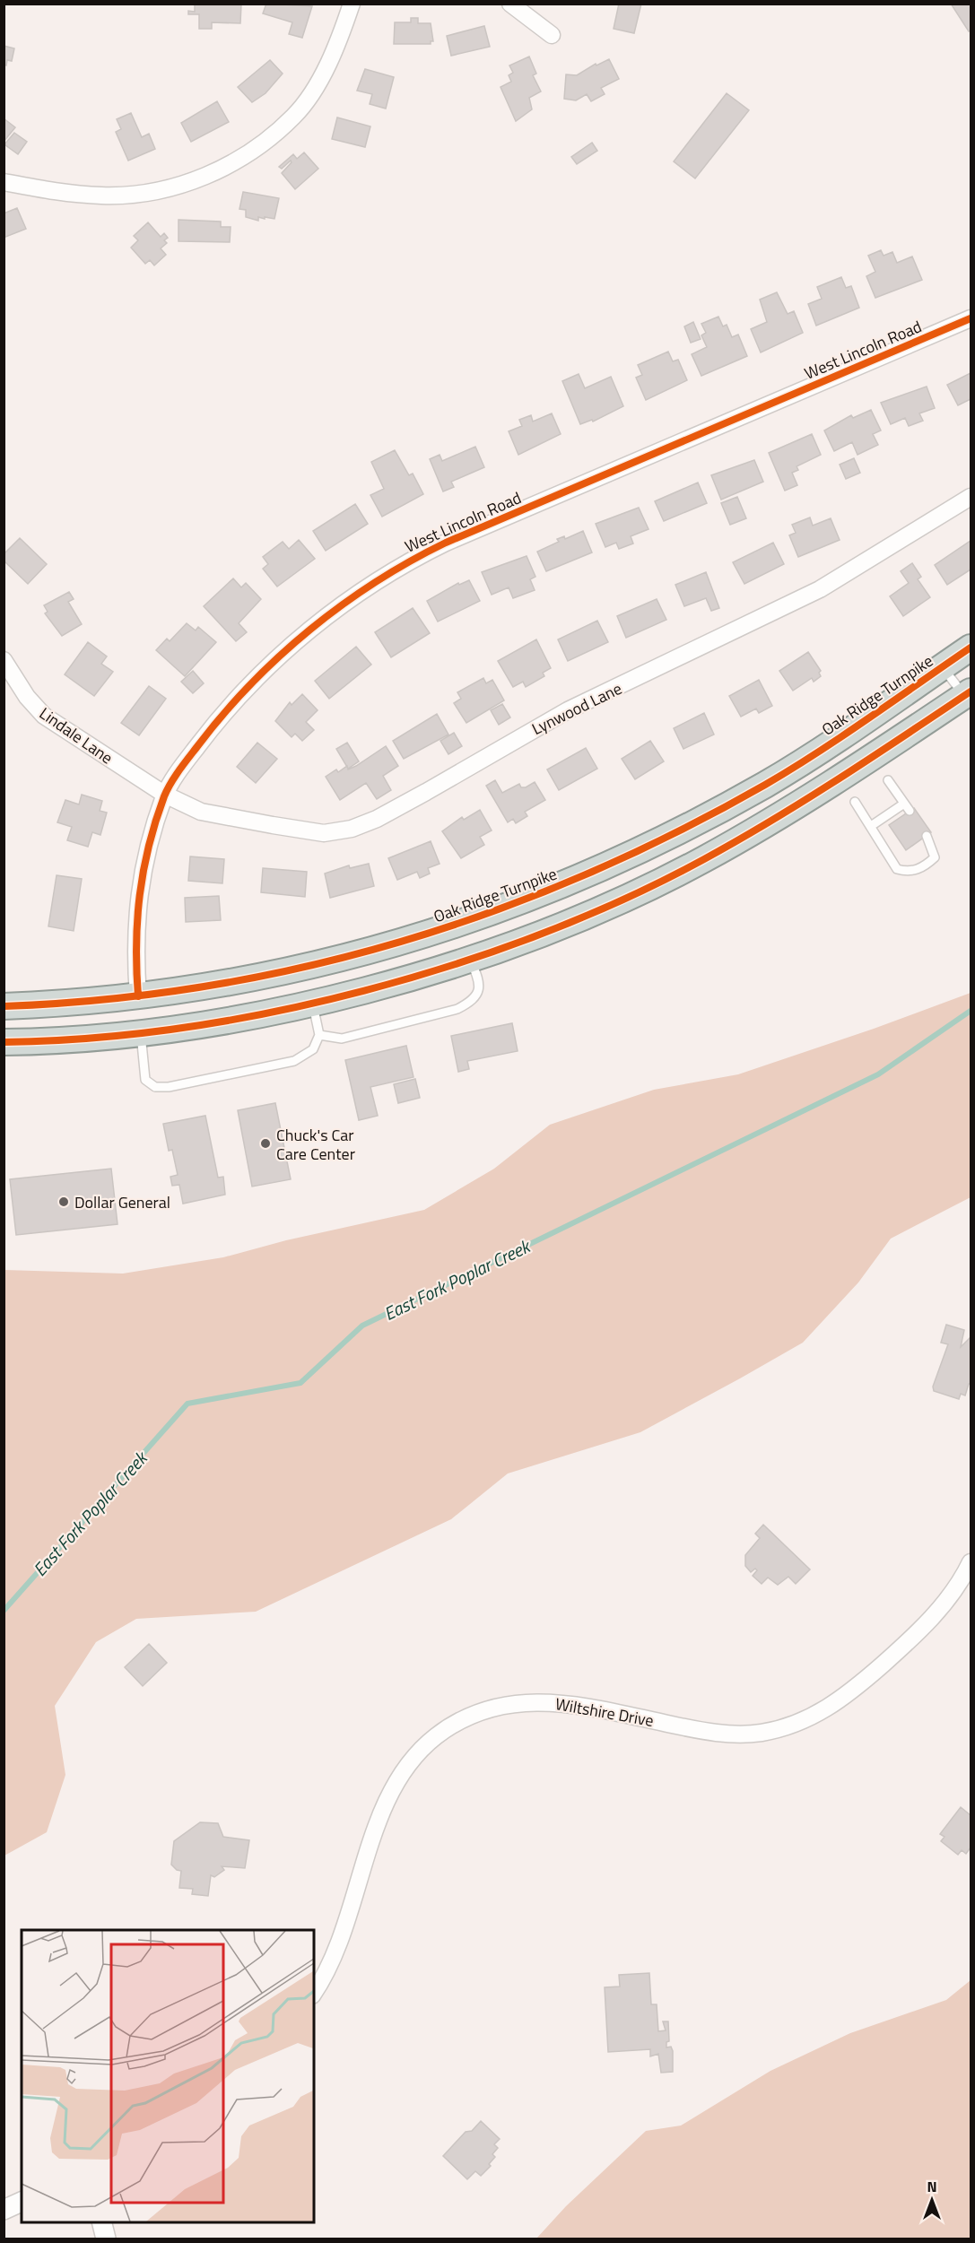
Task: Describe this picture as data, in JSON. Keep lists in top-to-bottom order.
{
  "streets": {
    "highway": ["Oak Ridge Turnpike"],
    "street": [
      "West Lincoln Road",
      "Lynwood Lane",
      "Lindale Lane",
      "Wiltshire Drive"
    ]
  },
  "crossings": [
    ["West Lincoln Road", "Oak Ridge Turnpike"],
    ["West Lincoln Road", "Lynwood Lane"],
    ["West Lincoln Road", "Lindale Lane"],
    ["Lynwood Lane", "Lindale Lane"]
  ],
  "water": ["East Fork Poplar Creek"],
  "places": ["Chuck's Car Care Center", "Dollar General"],
  "north": "top"
}
